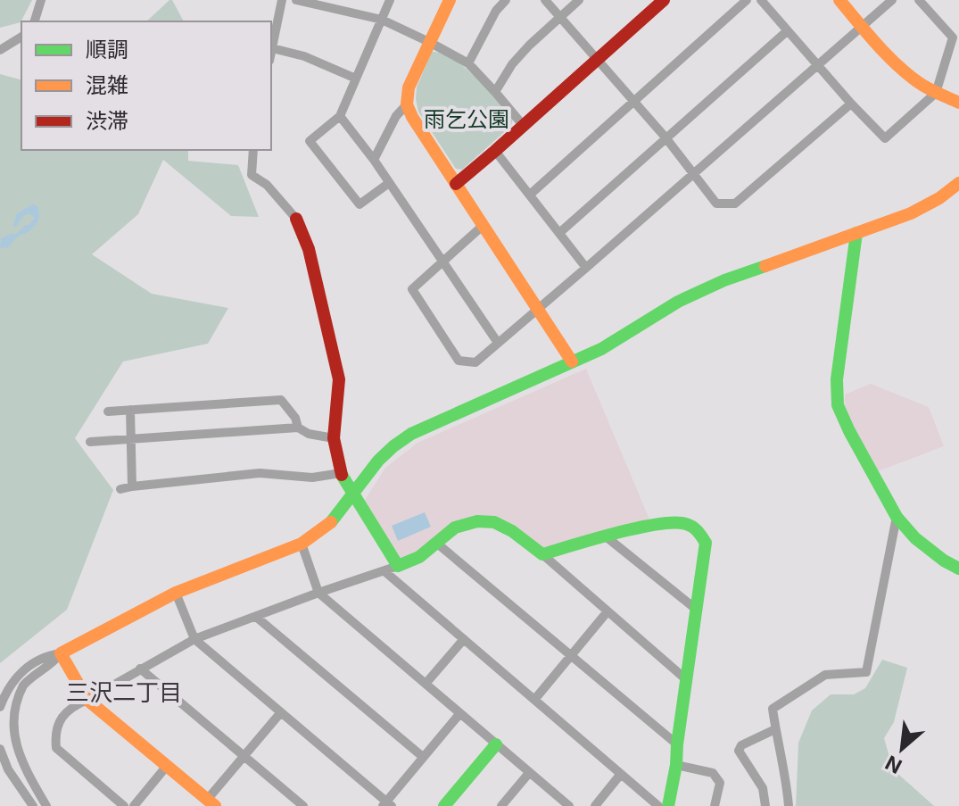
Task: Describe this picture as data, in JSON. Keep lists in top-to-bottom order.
{
  "districts": ["三沢二丁目"],
  "parks": ["雨乞公園"],
  "legend": ["順調", "混雑", "渋滞"],
  "north": "bottom left"
}
